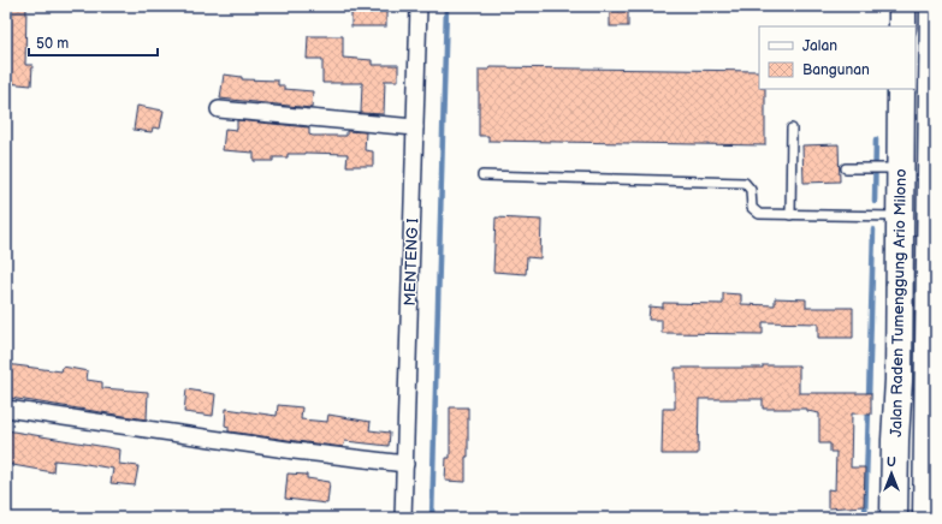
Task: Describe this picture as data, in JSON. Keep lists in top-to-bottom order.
{
  "streets": {
    "highway": ["Jalan Raden Tumenggung Ario Milono"],
    "street": ["MENTENG I"]
  },
  "legend": ["Jalan", "Bangunan"],
  "scale_bar": "50 m",
  "north": "top"
}
